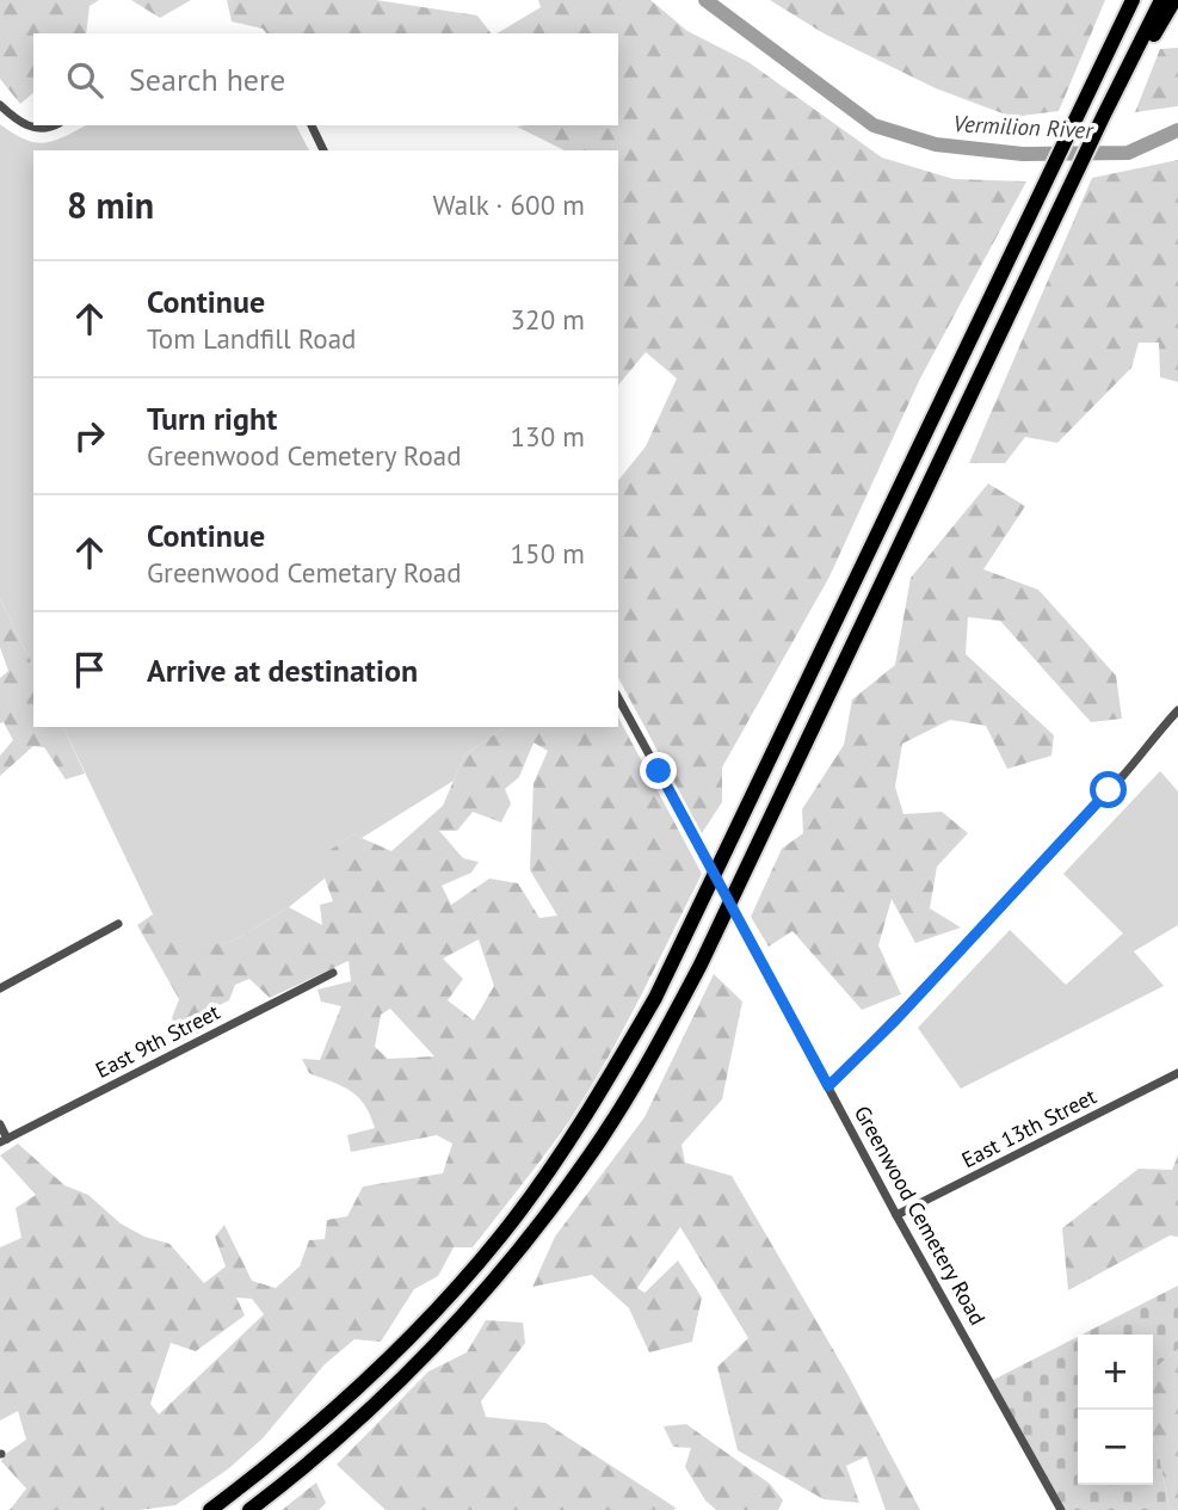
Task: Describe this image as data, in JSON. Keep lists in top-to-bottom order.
{
  "streets": {
    "street": ["East 9th Street", "East 13th Street", "Greenwood Cemetery Road"]
  },
  "crossings": [
    ["East 13th Street", "Greenwood Cemetery Road"]
  ],
  "water": ["Vermilion River"],
  "page": {
    "search": "Search here",
    "heading": ["8 min", "Walk · 600 m"],
    "list": [
      ["Continue", "Tom Landfill Road", "320 m"],
      ["Turn right", "Greenwood Cemetery Road", "130 m"],
      ["Continue", "Greenwood Cemetary Road", "150 m"],
      "Arrive at destination"
    ],
    "map_buttons": ["+", "−"]
  }
}
